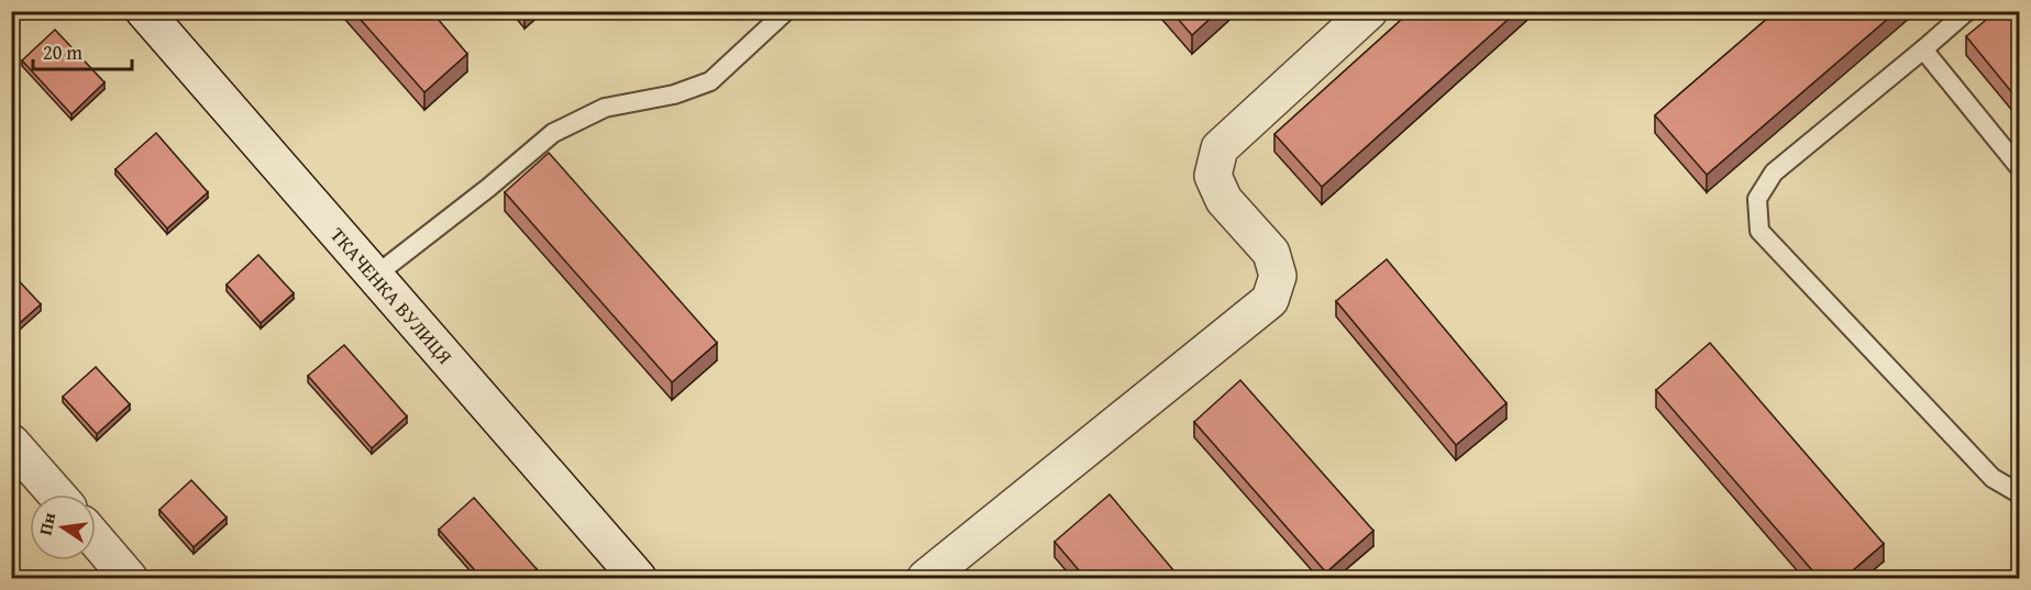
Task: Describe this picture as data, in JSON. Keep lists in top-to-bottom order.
{
  "streets": {
    "street": ["ТКАЧЕНКА ВУЛИЦЯ"]
  },
  "scale_bar": "20 m",
  "north": "left"
}
